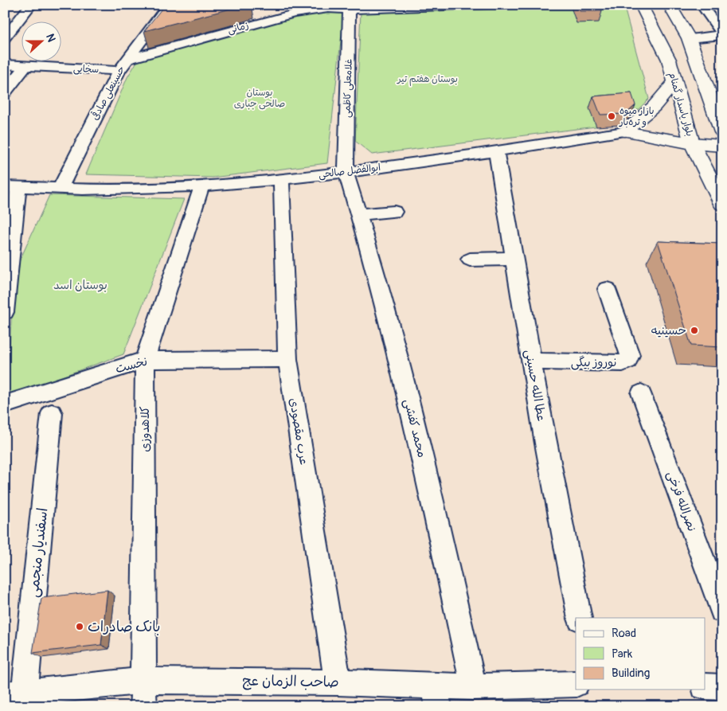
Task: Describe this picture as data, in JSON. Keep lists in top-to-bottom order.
{
  "streets": {
    "main road": ["بلوار پاسدار گمنام", "ابوالفضل صالحی"],
    "street": [
      "زمانی",
      "سخایی",
      "غلامعلی کاظمی",
      "حسینعلی صادقی",
      "نوروز بیگی",
      "نخست",
      "عطا الله حسینی",
      "محمد کفشی",
      "کلاهدوزی",
      "عرب مقصودی",
      "نصرالله فرخی",
      "اسفندیار منجمی",
      "صاحب الزمان عج"
    ]
  },
  "crossings": [
    ["زمانی", "غلامعلی کاظمی"],
    ["زمانی", "حسینعلی صادقی"],
    ["سخایی", "حسینعلی صادقی"],
    ["غلامعلی کاظمی", "ابوالفضل صالحی"],
    ["غلامعلی کاظمی", "محمد کفشی"],
    ["حسینعلی صادقی", "ابوالفضل صالحی"],
    ["بلوار پاسدار گمنام", "ابوالفضل صالحی"],
    ["ابوالفضل صالحی", "عطا الله حسینی"],
    ["ابوالفضل صالحی", "محمد کفشی"],
    ["ابوالفضل صالحی", "کلاهدوزی"],
    ["ابوالفضل صالحی", "عرب مقصودی"],
    ["نوروز بیگی", "عطا الله حسینی"],
    ["نخست", "کلاهدوزی"],
    ["نخست", "عرب مقصودی"],
    ["محمد کفشی", "صاحب الزمان عج"],
    ["کلاهدوزی", "صاحب الزمان عج"],
    ["عرب مقصودی", "صاحب الزمان عج"],
    ["اسفندیار منجمی", "صاحب الزمان عج"]
  ],
  "parks": ["بوستان هفتم تیر", "بوستان صالحی جباری", "بوستان اسد"],
  "places": ["بازار میوه و تره‌بار", "حسینیه", "بانک صادرات"],
  "legend": ["Road", "Park", "Building"],
  "north": "right"
}
